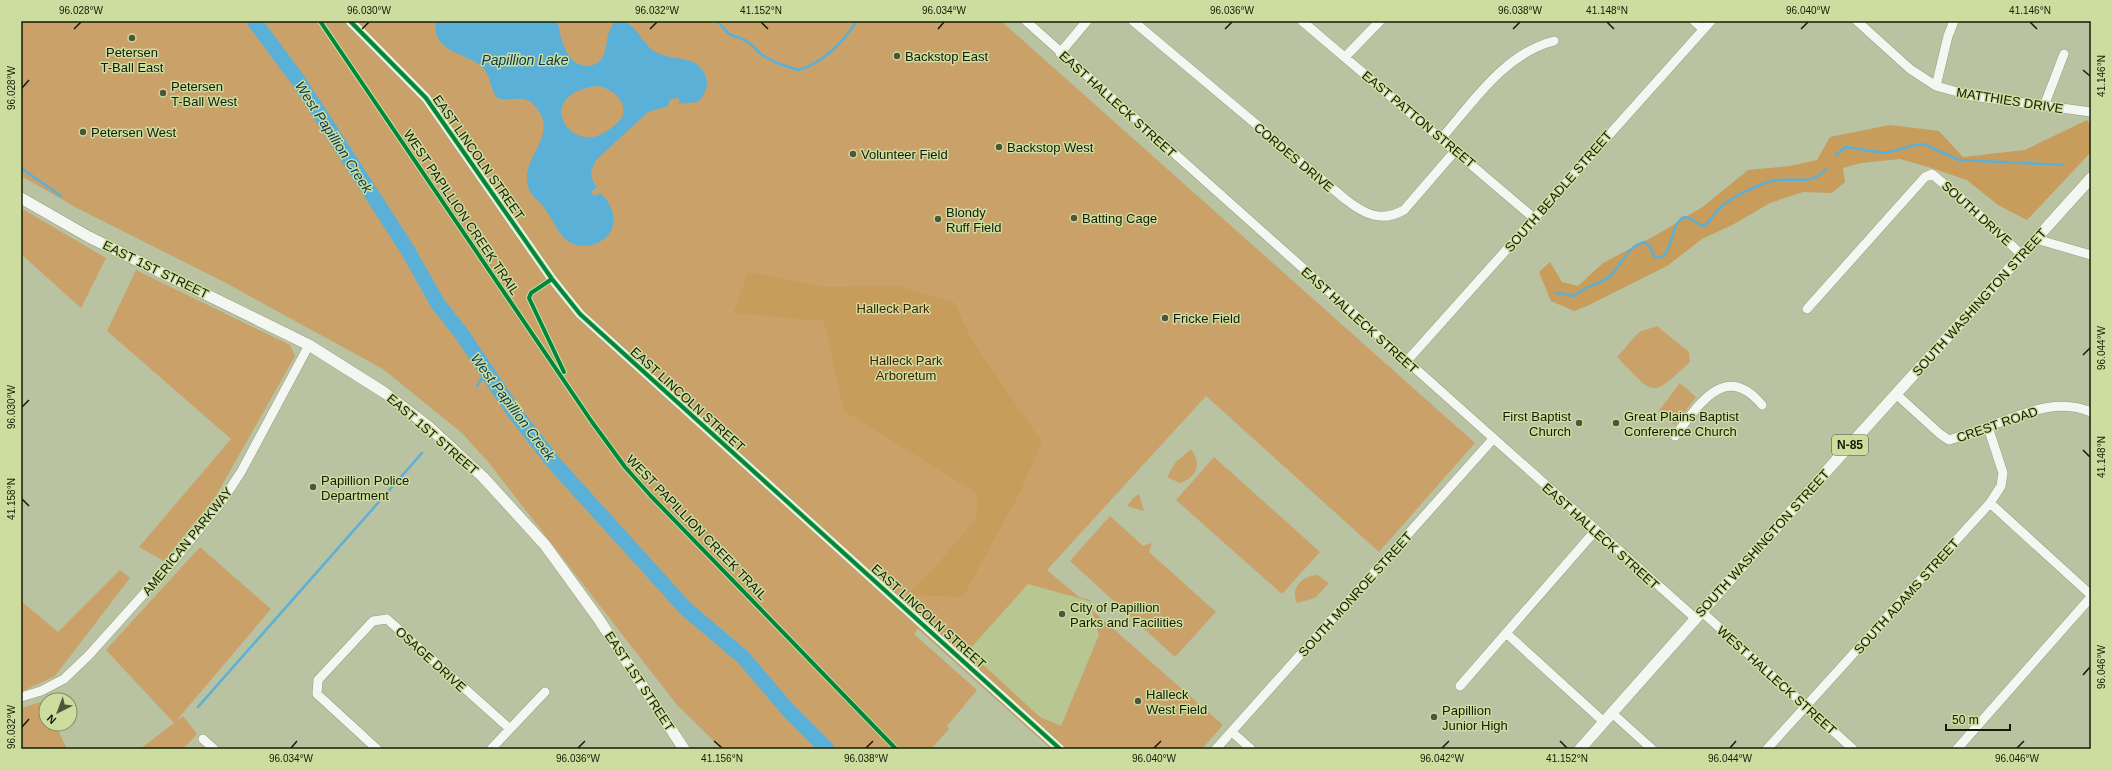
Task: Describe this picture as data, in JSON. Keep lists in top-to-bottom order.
{
  "streets": {
    "main road": ["EAST 1ST STREET", "SOUTH WASHINGTON STREET", "N-85"],
    "street": [
      "MATTHIES DRIVE",
      "EAST HALLECK STREET",
      "EAST PATTON STREET",
      "EAST LINCOLN STREET",
      "CORDES DRIVE",
      "SOUTH BEADLE STREET",
      "SOUTH DRIVE",
      "CREST ROAD",
      "AMERICAN PARKWAY",
      "SOUTH MONROE STREET",
      "SOUTH ADAMS STREET",
      "OSAGE DRIVE",
      "WEST HALLECK STREET"
    ],
    "cycle path": ["WEST PAPILLION CREEK TRAIL"]
  },
  "crossings": [
    ["EAST HALLECK STREET", "SOUTH BEADLE STREET"],
    ["EAST HALLECK STREET", "SOUTH WASHINGTON STREET"],
    ["EAST HALLECK STREET", "SOUTH MONROE STREET"],
    ["EAST HALLECK STREET", "WEST HALLECK STREET"],
    ["EAST PATTON STREET", "CORDES DRIVE"],
    ["EAST PATTON STREET", "SOUTH BEADLE STREET"],
    ["SOUTH DRIVE", "SOUTH WASHINGTON STREET"],
    ["EAST 1ST STREET", "AMERICAN PARKWAY"],
    ["SOUTH WASHINGTON STREET", "CREST ROAD"],
    ["SOUTH WASHINGTON STREET", "WEST HALLECK STREET"],
    ["CREST ROAD", "SOUTH ADAMS STREET"],
    ["SOUTH ADAMS STREET", "WEST HALLECK STREET"]
  ],
  "water": ["Papillion Lake", "West Papillion Creek"],
  "parks": ["Halleck Park", "Halleck Park Arboretum"],
  "places": [
    "Petersen T-Ball East",
    "Backstop East",
    "Petersen T-Ball West",
    "Petersen West",
    "Backstop West",
    "Volunteer Field",
    "Batting Cage",
    "Blondy Ruff Field",
    "Fricke Field",
    "First Baptist Church",
    "Great Plains Baptist Conference Church",
    "Papillion Police Department",
    "City of Papillion Parks and Facilities",
    "Halleck West Field",
    "Papillion Junior High"
  ],
  "scale_bar": "50 m",
  "north": "bottom left",
  "coordinates": [
    "96.028°W",
    "96.030°W",
    "96.032°W",
    "41.152°N",
    "96.034°W",
    "96.036°W",
    "96.038°W",
    "41.148°N",
    "96.040°W",
    "41.146°N",
    "96.044°W",
    "41.158°N",
    "96.046°W",
    "41.156°N",
    "96.042°W"
  ]
}
